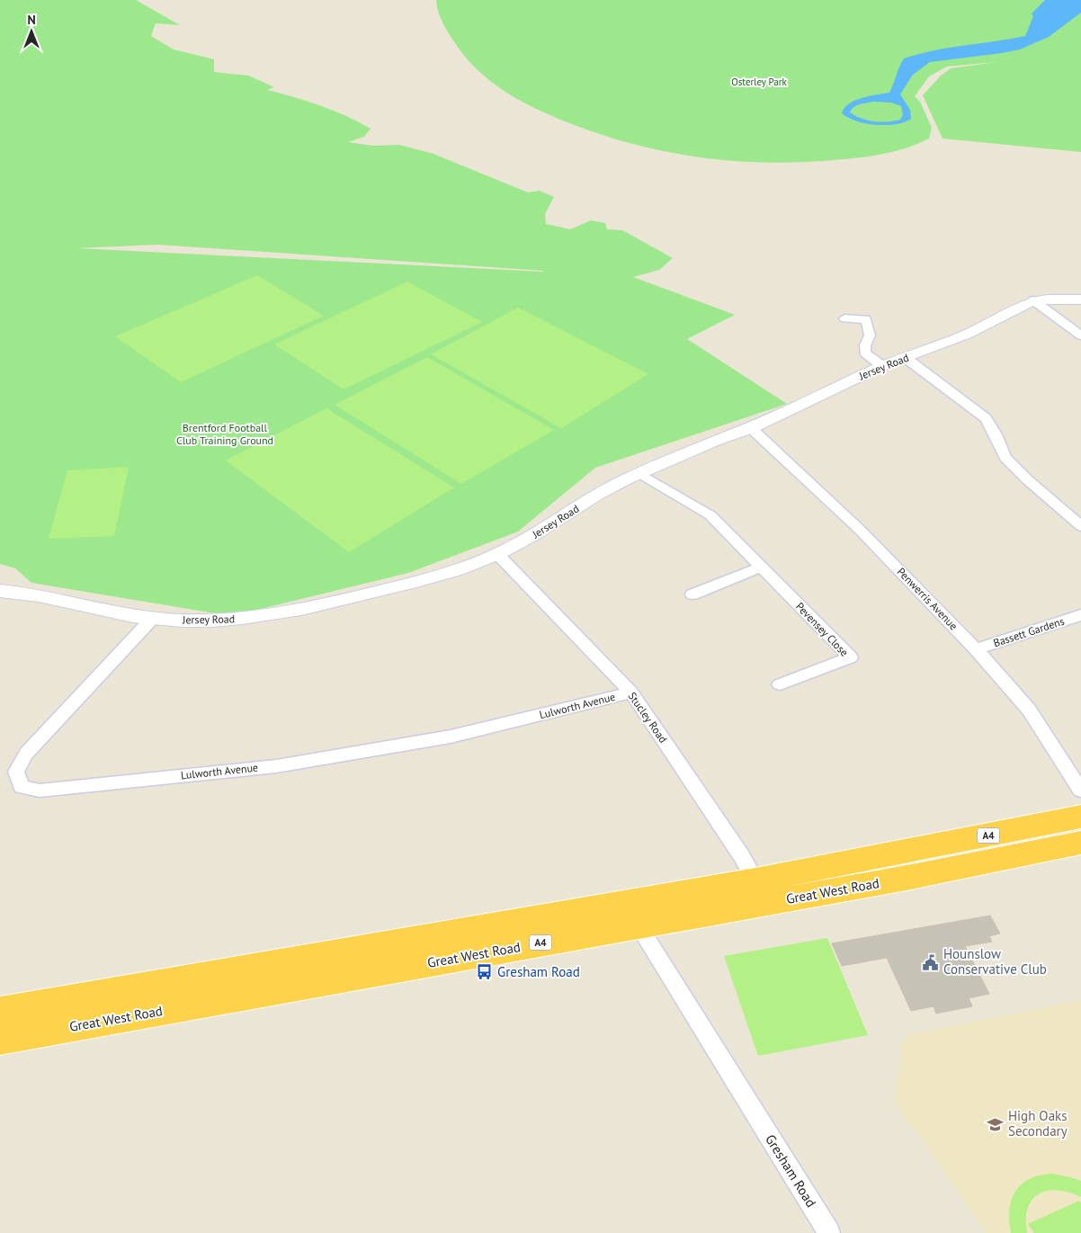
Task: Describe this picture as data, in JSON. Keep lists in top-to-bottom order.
{
  "streets": {
    "highway": ["A4", "Great West Road"],
    "street": [
      "Jersey Road",
      "Penwerris Avenue",
      "Pevensey Close",
      "Bassett Gardens",
      "Lulworth Avenue",
      "Stucley Road",
      "Gresham Road"
    ]
  },
  "crossings": [
    ["Jersey Road", "Penwerris Avenue"],
    ["Jersey Road", "Pevensey Close"],
    ["Jersey Road", "Lulworth Avenue"],
    ["Jersey Road", "Stucley Road"],
    ["Penwerris Avenue", "Bassett Gardens"],
    ["Lulworth Avenue", "Stucley Road"],
    ["Stucley Road", "Great West Road"],
    ["Great West Road", "Gresham Road"]
  ],
  "parks": ["Osterley Park", "Brentford Football Club Training Ground"],
  "places": {
    "public building": ["Hounslow Conservative Club"],
    "bus stop": ["Gresham Road"],
    "school or university": ["High Oaks Secondary"]
  },
  "north": "top"
}
